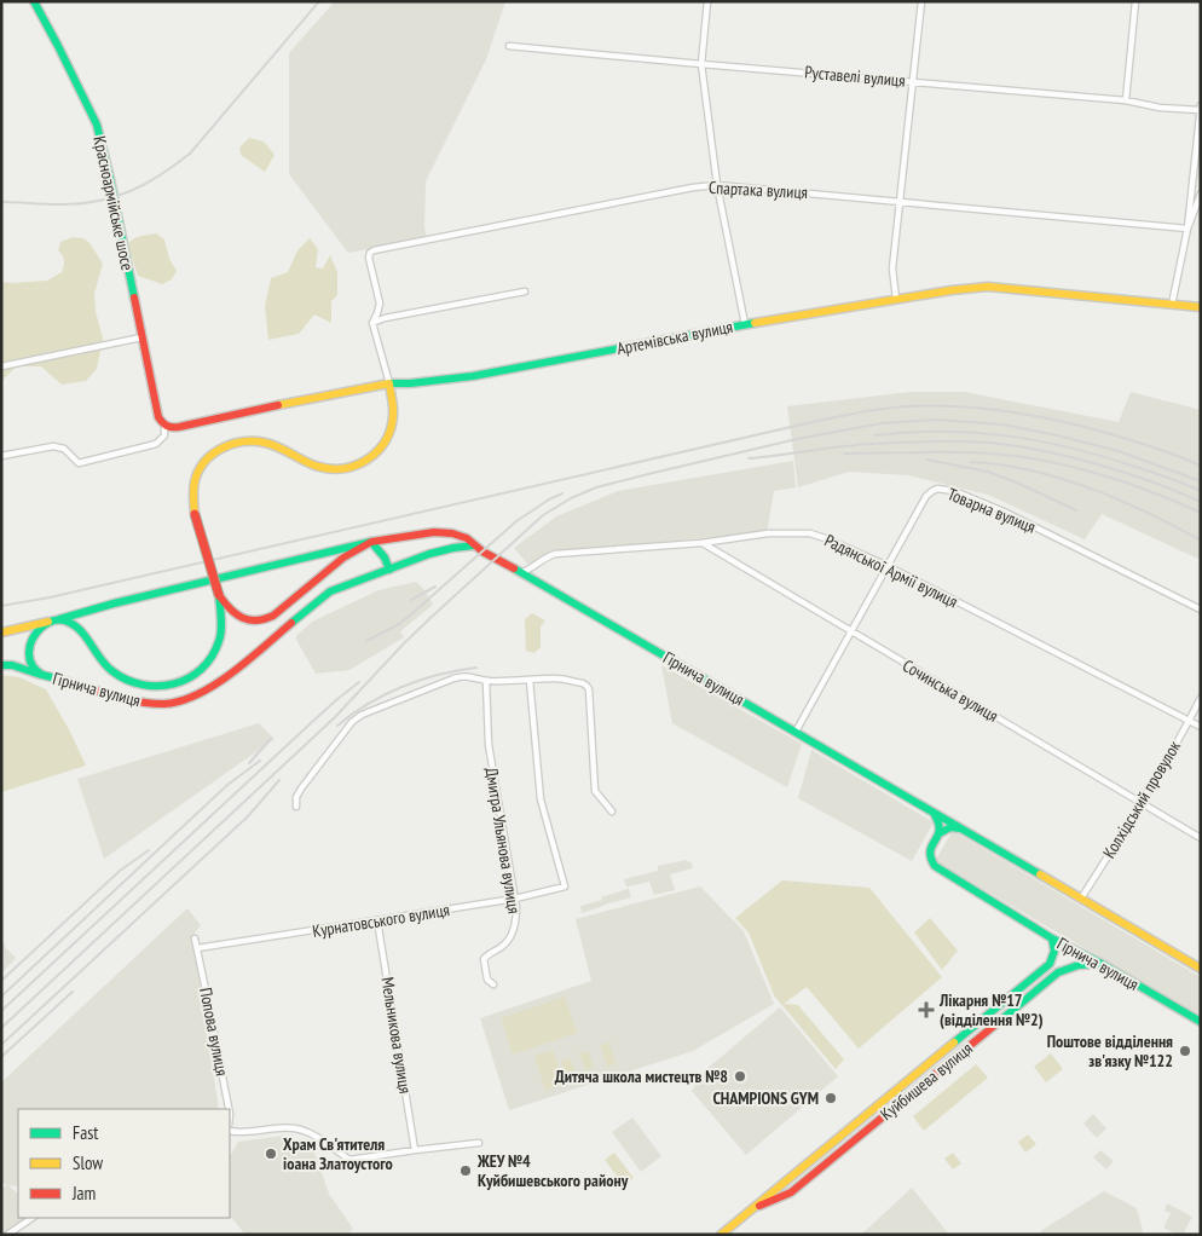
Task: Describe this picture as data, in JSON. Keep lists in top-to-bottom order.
{
  "streets": {
    "main road": [
      "Красноармійське шосе",
      "Артемівська вулиця",
      "Гірнича вулиця",
      "Куйбишева вулиця"
    ],
    "street": [
      "Руставелі вулиця",
      "Спартака вулиця",
      "Товарна вулиця",
      "Радянської Армії вулиця",
      "Сочинська вулиця",
      "Колхідський провулок",
      "Дмитра Ульянова вулиця",
      "Курнатовського вулиця",
      "Попова вулиця",
      "Мельникова вулиця"
    ]
  },
  "crossings": [
    ["Спартака вулиця", "Артемівська вулиця"],
    ["Красноармійське шосе", "Артемівська вулиця"],
    ["Товарна вулиця", "Радянської Армії вулиця"],
    ["Товарна вулиця", "Гірнича вулиця"],
    ["Товарна вулиця", "Сочинська вулиця"],
    ["Радянської Армії вулиця", "Гірнича вулиця"],
    ["Радянської Армії вулиця", "Сочинська вулиця"],
    ["Радянської Армії вулиця", "Колхідський провулок"],
    ["Гірнича вулиця", "Колхідський провулок"],
    ["Гірнича вулиця", "Куйбишева вулиця"],
    ["Сочинська вулиця", "Колхідський провулок"],
    ["Дмитра Ульянова вулиця", "Курнатовського вулиця"],
    ["Курнатовського вулиця", "Попова вулиця"],
    ["Курнатовського вулиця", "Мельникова вулиця"]
  ],
  "places": {
    "health": ["Лікарня №17 (відділення №2)"],
    "other": [
      "Поштове відділення зв'язку №122",
      "Дитяча школа мистецтв №8",
      "CHAMPIONS GYM",
      "Храм Св'ятителя іоана Златоустого",
      "ЖЕУ №4 Куйбишевського району"
    ]
  },
  "legend": ["Fast", "Slow", "Jam"]
}
